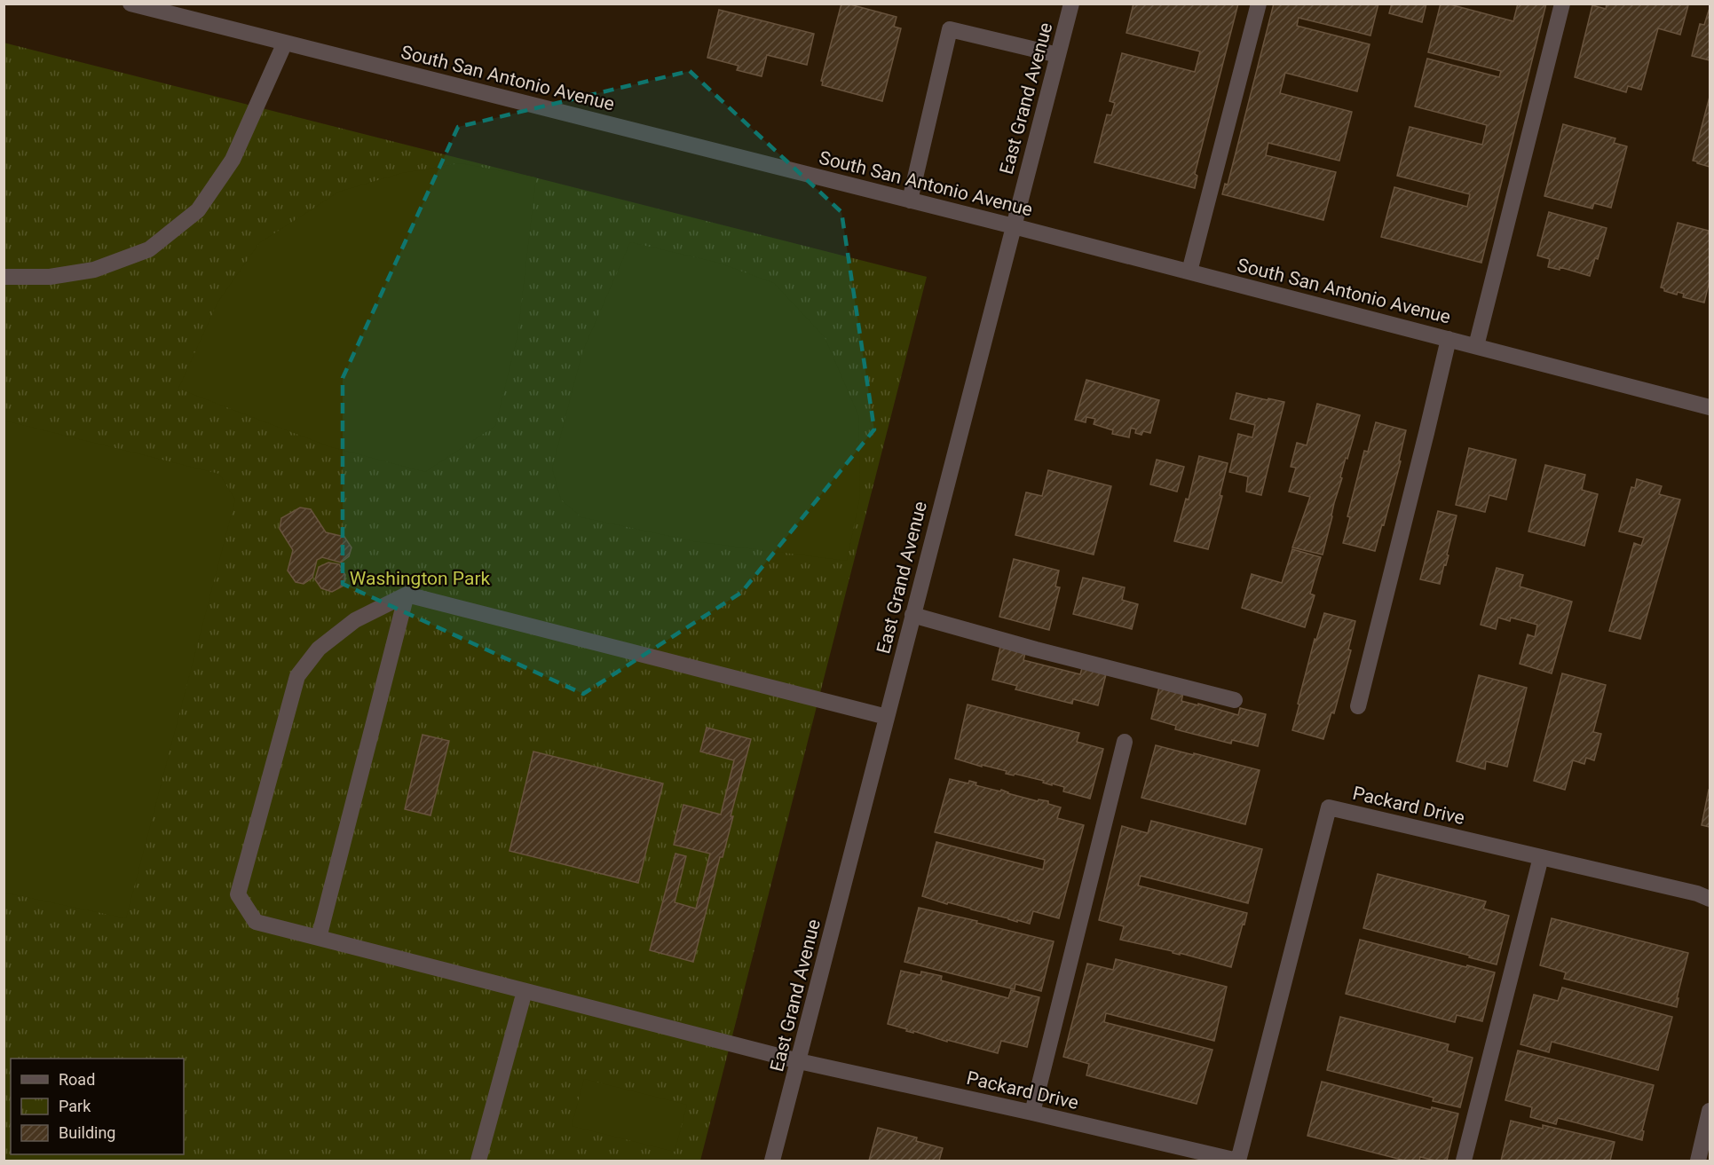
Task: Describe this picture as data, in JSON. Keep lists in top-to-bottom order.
{
  "streets": {
    "street": ["South San Antonio Avenue", "East Grand Avenue", "Packard Drive"]
  },
  "crossings": [
    ["South San Antonio Avenue", "East Grand Avenue"],
    ["East Grand Avenue", "Packard Drive"]
  ],
  "parks": ["Washington Park"],
  "legend": ["Road", "Park", "Building"]
}
